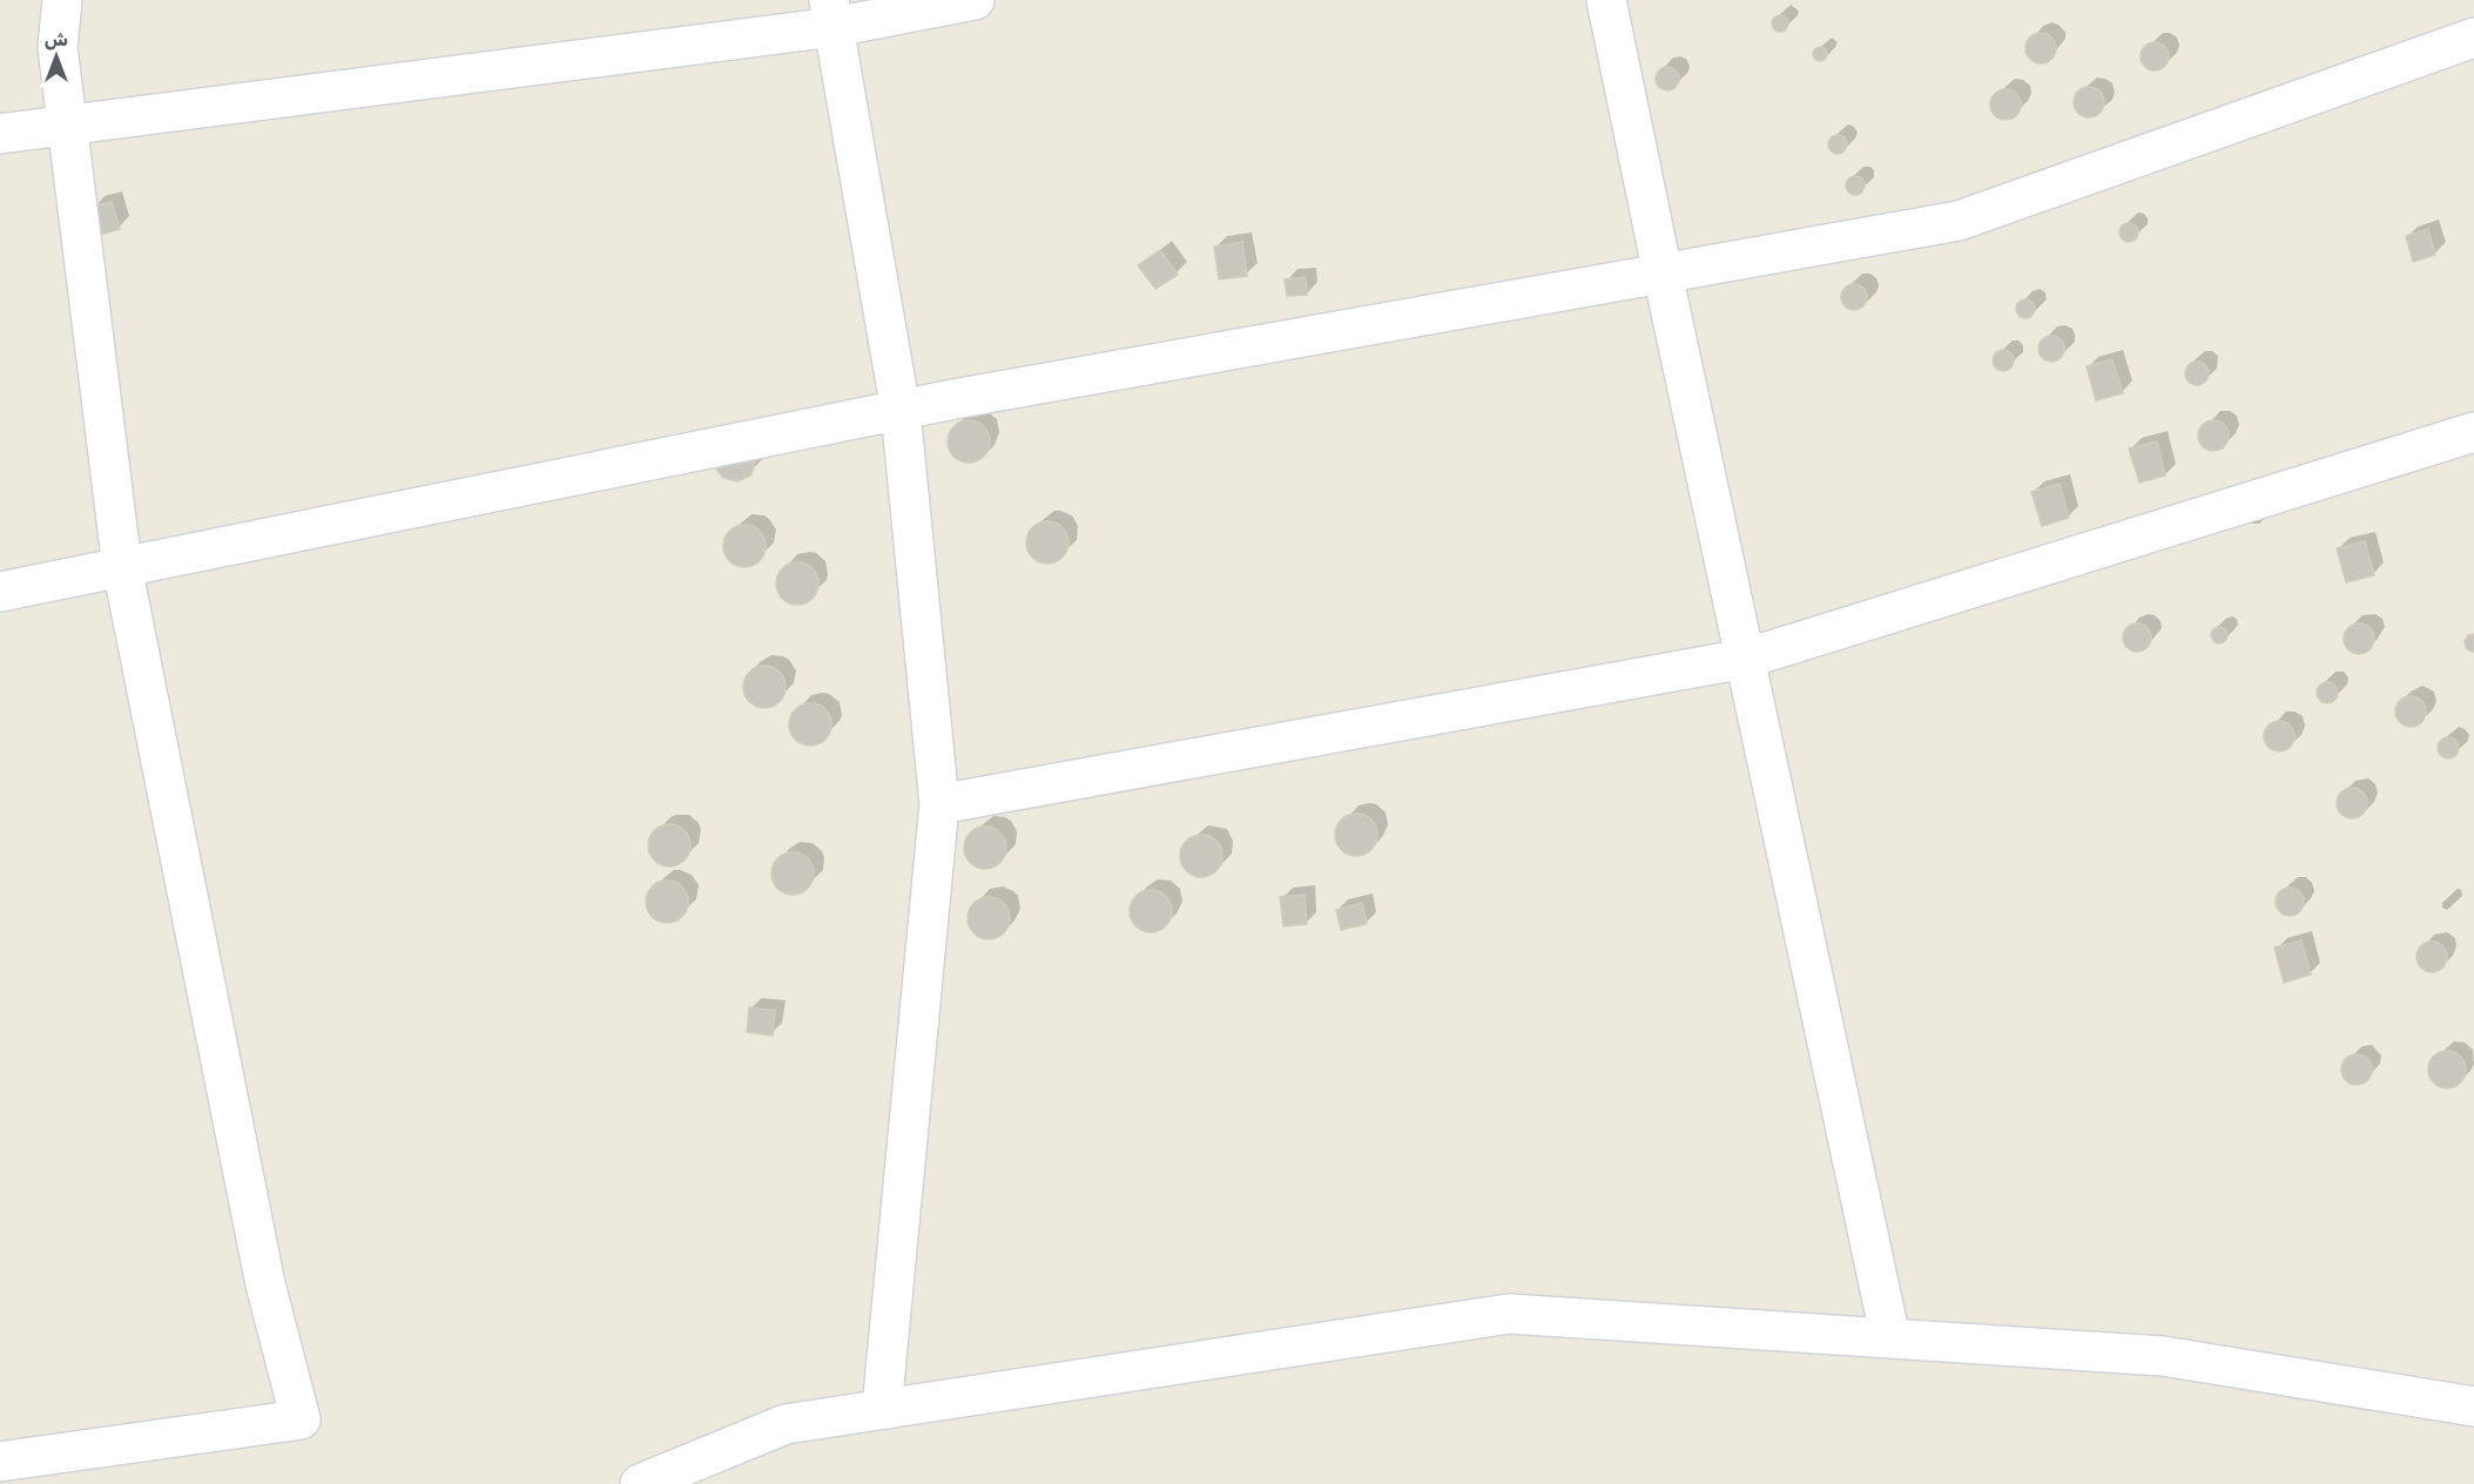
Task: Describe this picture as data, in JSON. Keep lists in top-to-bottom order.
{
  "north": "top"
}
